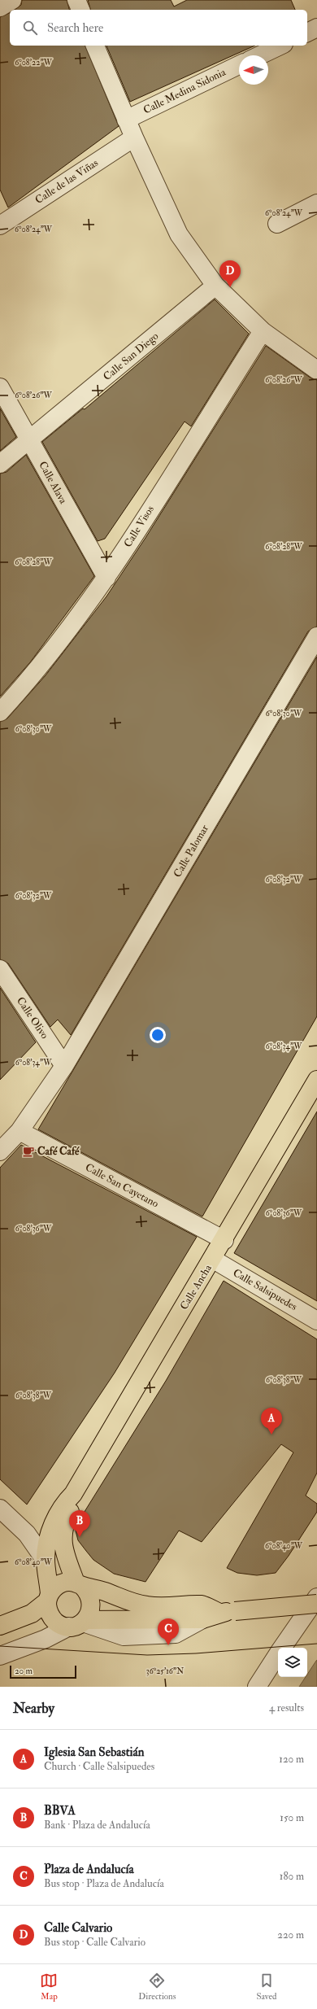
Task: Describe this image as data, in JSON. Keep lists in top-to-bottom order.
{
  "streets": {
    "main road": ["Calle Ancha"],
    "street": [
      "Calle Medina Sidonia",
      "Calle de las Viñas",
      "Calle San Diego",
      "Calle Alava",
      "Calle Visos",
      "Calle Palomar",
      "Calle Olivo",
      "Calle San Cayetano",
      "Calle Salsipuedes"
    ]
  },
  "crossings": [
    ["Calle San Diego", "Calle Alava"],
    ["Calle Alava", "Calle Visos"],
    ["Calle Palomar", "Calle Olivo"],
    ["Calle Palomar", "Calle San Cayetano"],
    ["Calle San Cayetano", "Calle Ancha"],
    ["Calle Ancha", "Calle Salsipuedes"]
  ],
  "places": {
    "cafe": ["Café Café"]
  },
  "scale_bar": "20 m",
  "north": "left",
  "page": {
    "search": "Search here",
    "pins": [
      "D",
      "A",
      "B",
      "C"
    ],
    "scale": "20 m",
    "heading": ["Nearby", "4 results"],
    "list": [
      {
        "mark": "A",
        "name": "Iglesia San Sebastián",
        "note": "Church · Calle Salsipuedes",
        "value": "120 m"
      },
      {
        "mark": "B",
        "name": "BBVA",
        "note": "Bank · Plaza de Andalucía",
        "value": "150 m"
      },
      {
        "mark": "C",
        "name": "Plaza de Andalucía",
        "note": "Bus stop · Plaza de Andalucía",
        "value": "180 m"
      },
      {
        "mark": "D",
        "name": "Calle Calvario",
        "note": "Bus stop · Calle Calvario",
        "value": "220 m"
      }
    ],
    "nav": ["Map", "Directions", "Saved"]
  },
  "coordinates": [
    "6°08'22\"W",
    "6°08'24\"W",
    "6°08'26\"W",
    "6°08'28\"W",
    "6°08'30\"W",
    "6°08'32\"W",
    "6°08'34\"W",
    "6°08'36\"W",
    "6°08'38\"W",
    "6°08'40\"W",
    "36°25'16\"N"
  ]
}
